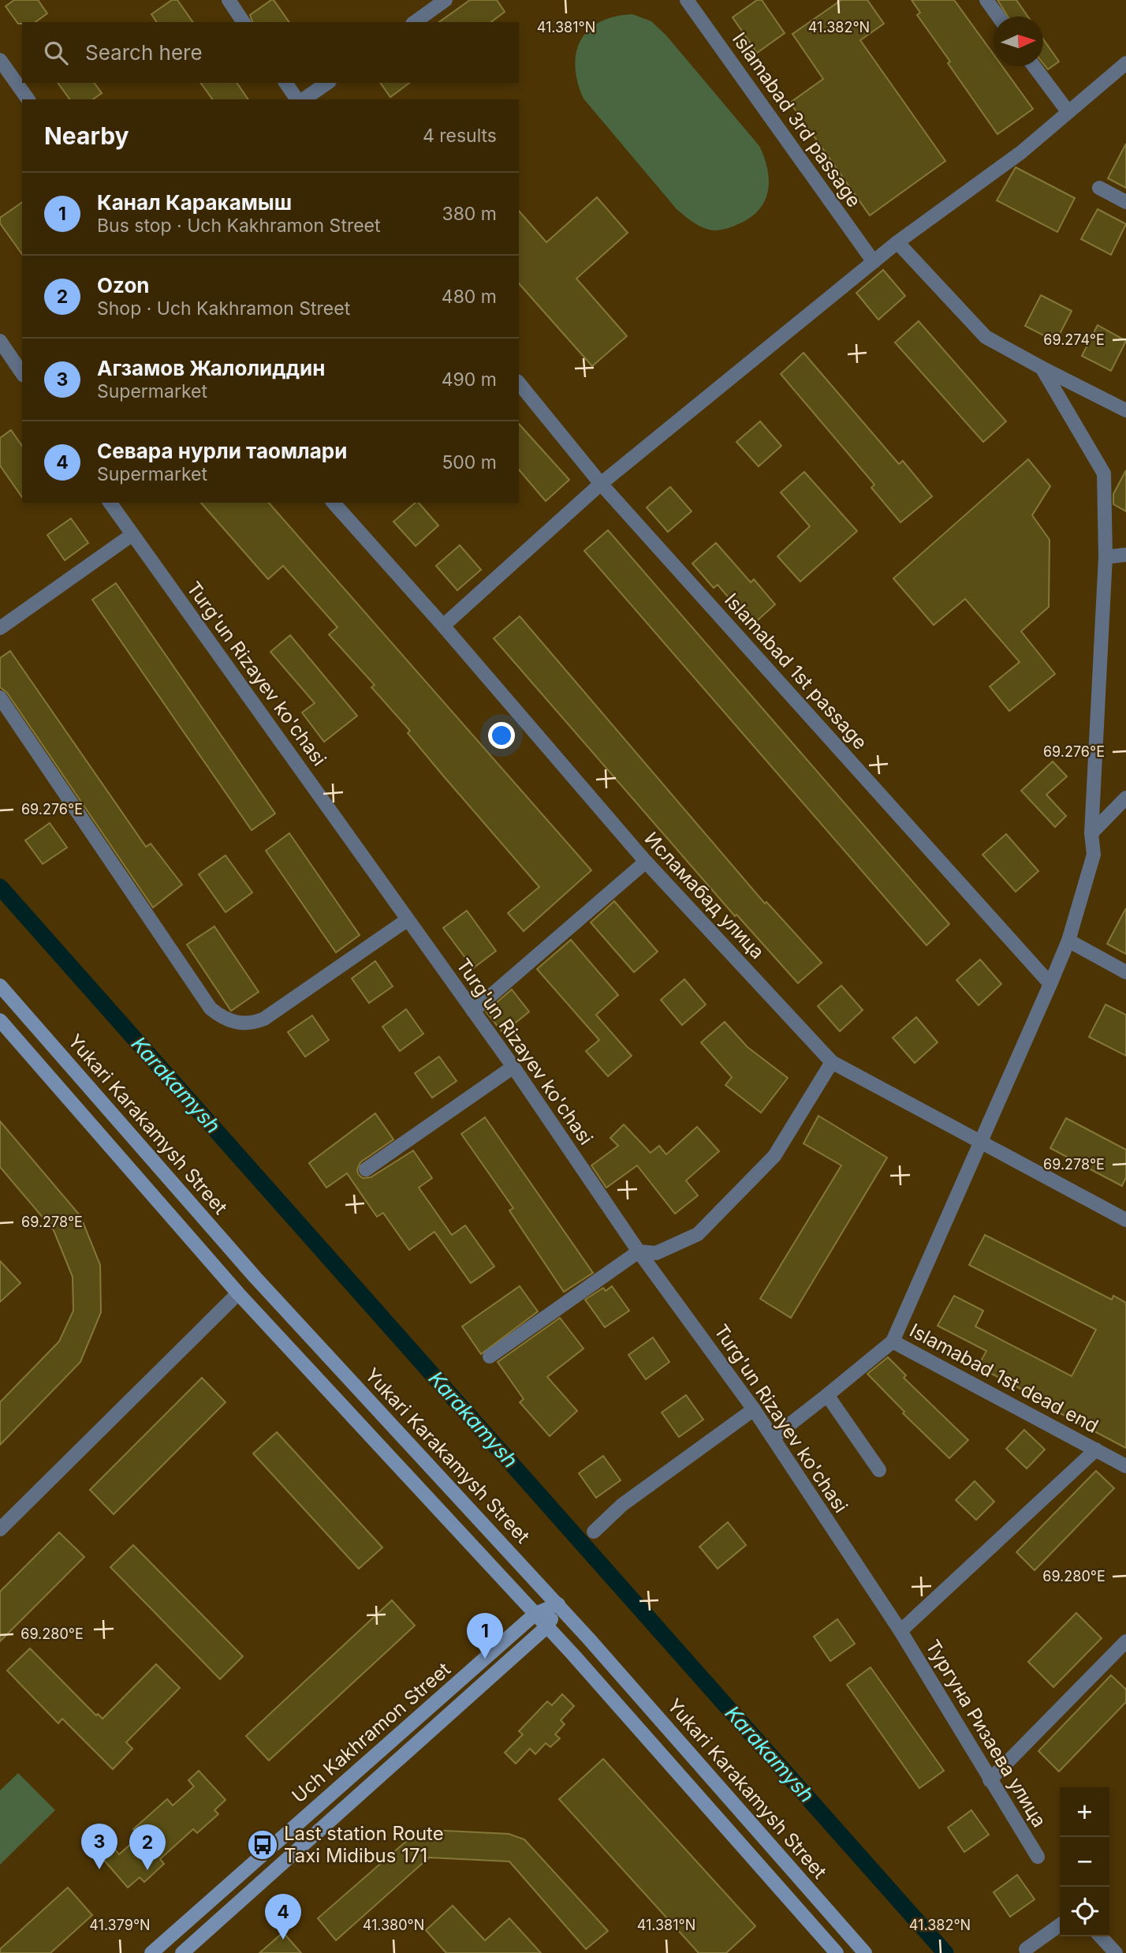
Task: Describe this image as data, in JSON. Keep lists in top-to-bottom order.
{
  "streets": {
    "main road": ["Yukari Karakamysh Street", "Uch Kakhramon Street"],
    "street": [
      "Islamabad 3rd passage",
      "Islamabad 1st passage",
      "Turg'un Rizayev ko'chasi",
      "Исламабад улица",
      "Islamabad 1st dead end",
      "Тургуна Ризаева улица"
    ]
  },
  "crossings": [
    ["Turg'un Rizayev ko'chasi", "Тургуна Ризаева улица"],
    ["Yukari Karakamysh Street", "Uch Kakhramon Street"]
  ],
  "water": ["Karakamysh"],
  "places": {
    "bus stop": ["Last station Route Taxi Midibus 171"]
  },
  "north": "right",
  "page": {
    "search": "Search here",
    "heading": ["Nearby", "4 results"],
    "list": [
      {
        "mark": "1",
        "name": "Канал Каракамыш",
        "note": "Bus stop · Uch Kakhramon Street",
        "value": "380 m"
      },
      {
        "mark": "2",
        "name": "Ozon",
        "note": "Shop · Uch Kakhramon Street",
        "value": "480 m"
      },
      {
        "mark": "3",
        "name": "Агзамов Жалолиддин",
        "note": "Supermarket",
        "value": "490 m"
      },
      {
        "mark": "4",
        "name": "Севара нурли таомлари",
        "note": "Supermarket",
        "value": "500 m"
      }
    ],
    "pins": [
      "1",
      "3",
      "2",
      "4"
    ],
    "map_buttons": ["+", "−"]
  },
  "coordinates": [
    "41.381°N",
    "41.382°N",
    "69.274°E",
    "69.276°E",
    "69.278°E",
    "69.280°E",
    "41.379°N",
    "41.380°N"
  ]
}
